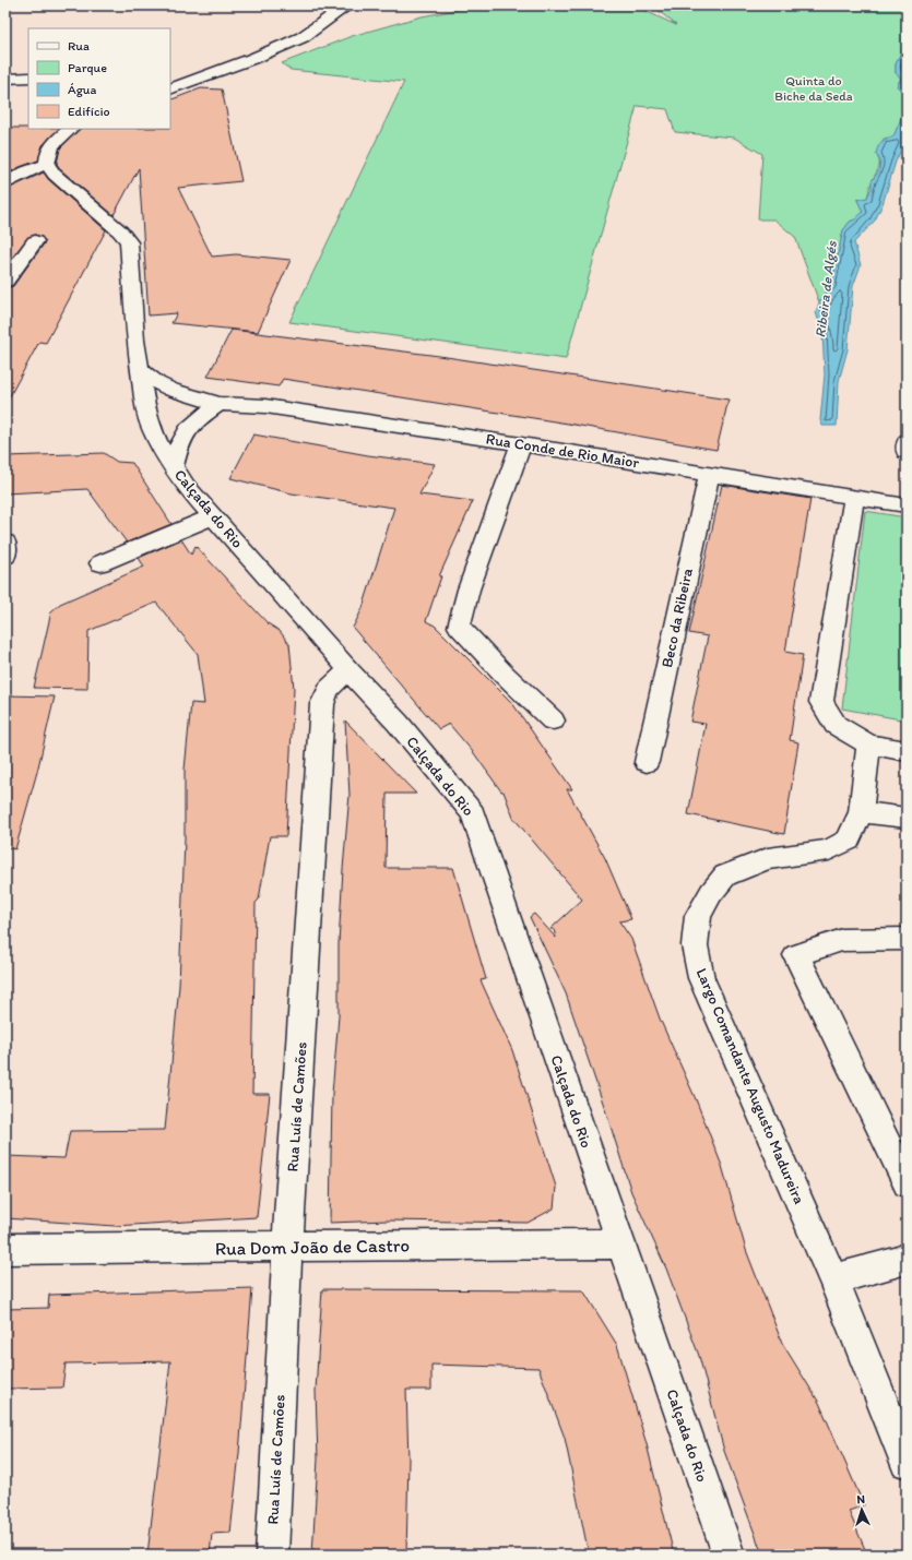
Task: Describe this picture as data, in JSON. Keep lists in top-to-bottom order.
{
  "streets": {
    "street": [
      "Rua Conde de Rio Maior",
      "Calçada do Rio",
      "Beco da Ribeira",
      "Largo Comandante Augusto Madureira",
      "Rua Luís de Camões",
      "Rua Dom João de Castro"
    ]
  },
  "crossings": [
    ["Rua Conde de Rio Maior", "Calçada do Rio"],
    ["Rua Conde de Rio Maior", "Beco da Ribeira"],
    ["Calçada do Rio", "Rua Luís de Camões"],
    ["Calçada do Rio", "Rua Dom João de Castro"],
    ["Rua Luís de Camões", "Rua Dom João de Castro"]
  ],
  "water": ["Ribeira de Algés"],
  "parks": ["Quinta do Biche da Seda"],
  "legend": [
    "Rua",
    "Parque",
    "Água",
    "Edifício"
  ],
  "north": "top"
}
